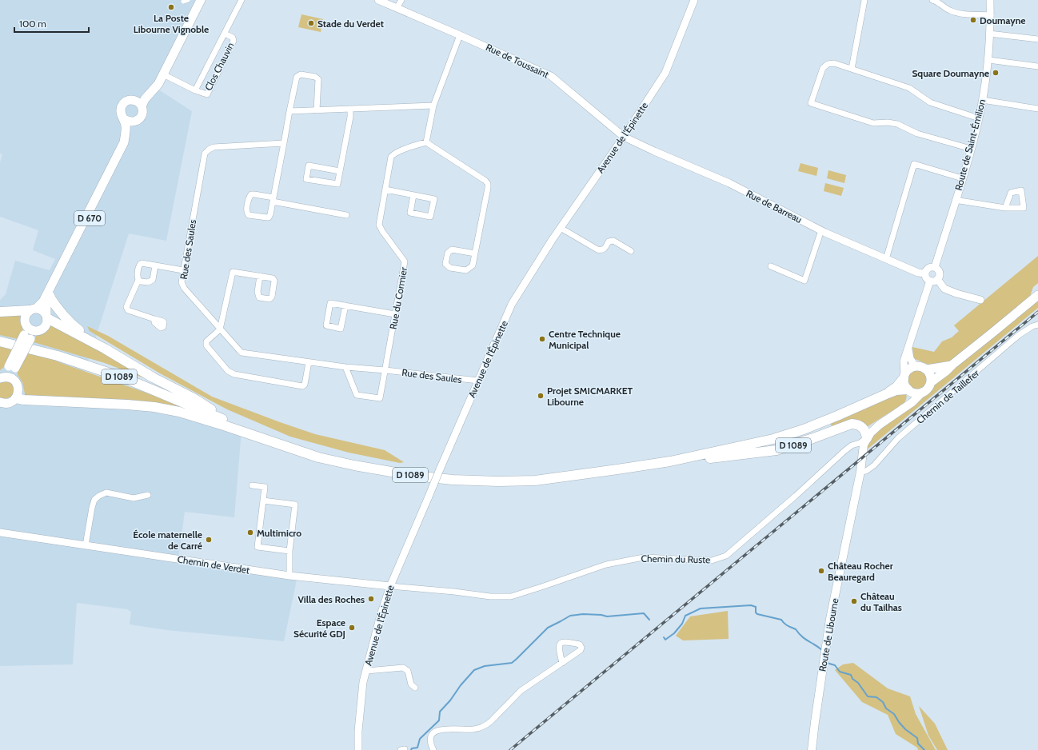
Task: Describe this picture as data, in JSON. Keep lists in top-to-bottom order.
{
  "streets": {
    "highway": ["D 1089"],
    "main road": ["D 670", "Route de Libourne"],
    "street": [
      "Rue de Toussaint",
      "Clos Chauvin",
      "Avenue de l'Épinette",
      "Route de Saint-Émilion",
      "Rue de Barreau",
      "Rue des Saules",
      "Rue du Cormier",
      "Chemin de Taillefer",
      "Chemin du Ruste",
      "Chemin de Verdet"
    ]
  },
  "crossings": [
    ["Rue de Toussaint", "Avenue de l'Épinette"],
    ["Rue de Toussaint", "Rue de Barreau"],
    ["Avenue de l'Épinette", "Rue de Barreau"],
    ["Avenue de l'Épinette", "Rue des Saules"],
    ["Avenue de l'Épinette", "Chemin du Ruste"],
    ["Avenue de l'Épinette", "Chemin de Verdet"],
    ["Route de Saint-Émilion", "Rue de Barreau"],
    ["Rue des Saules", "Rue du Cormier"],
    ["D 1089", "Chemin du Ruste"],
    ["Chemin de Taillefer", "Route de Libourne"],
    ["Chemin du Ruste", "Chemin de Verdet"]
  ],
  "places": [
    "La Poste Libourne Vignoble",
    "Doumayne",
    "Stade du Verdet",
    "Square Doumayne",
    "Centre Technique Municipal",
    "Projet SMICMARKET Libourne",
    "Multimicro",
    "École maternelle de Carré",
    "Château Rocher Beauregard",
    "Villa des Roches",
    "Château du Tailhas",
    "Espace Sécurité GDJ"
  ],
  "scale_bar": "100 m"
}
